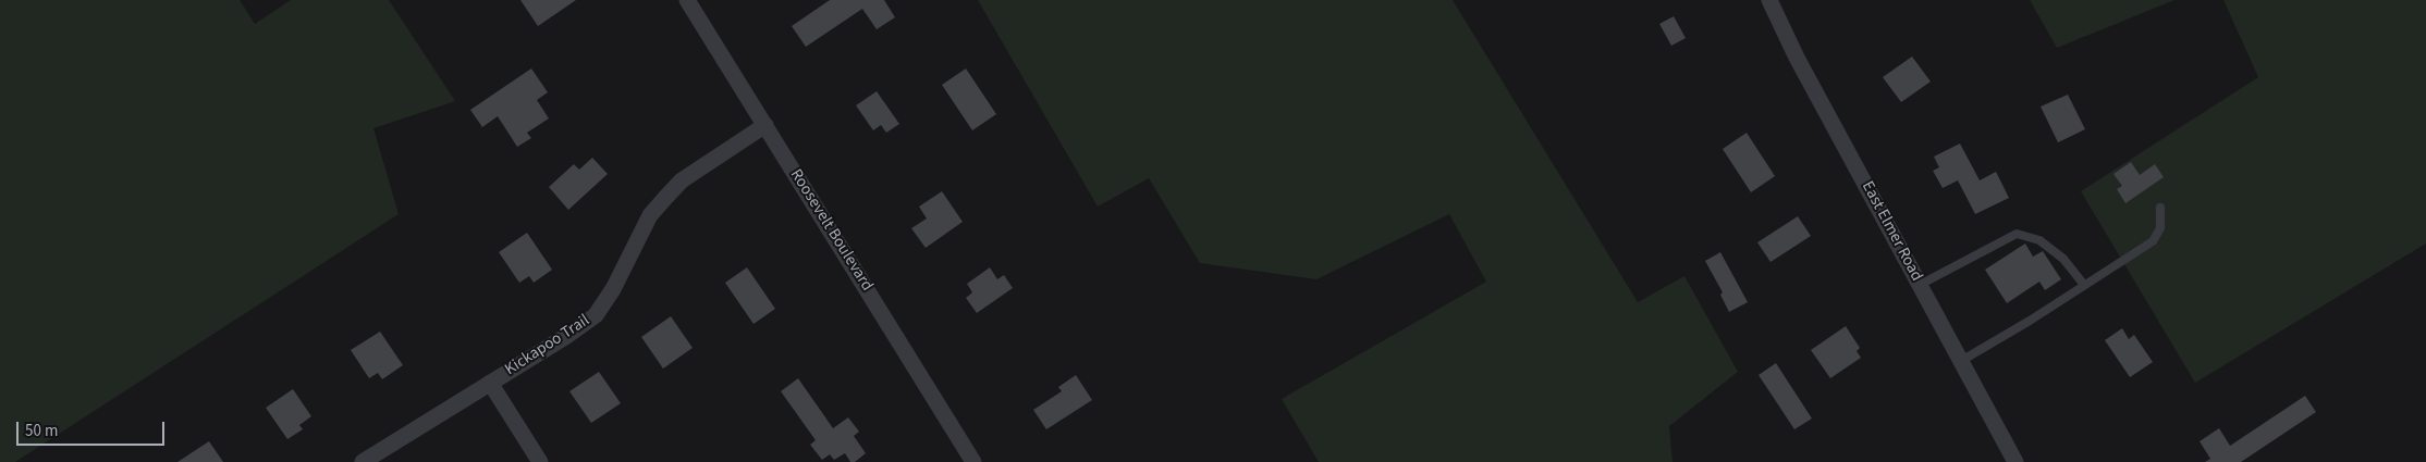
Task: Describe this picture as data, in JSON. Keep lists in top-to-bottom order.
{
  "streets": {
    "street": ["Roosevelt Boulevard", "East Elmer Road", "Kickapoo Trail"]
  },
  "crossings": [
    ["Roosevelt Boulevard", "Kickapoo Trail"]
  ],
  "scale_bar": "50 m"
}
